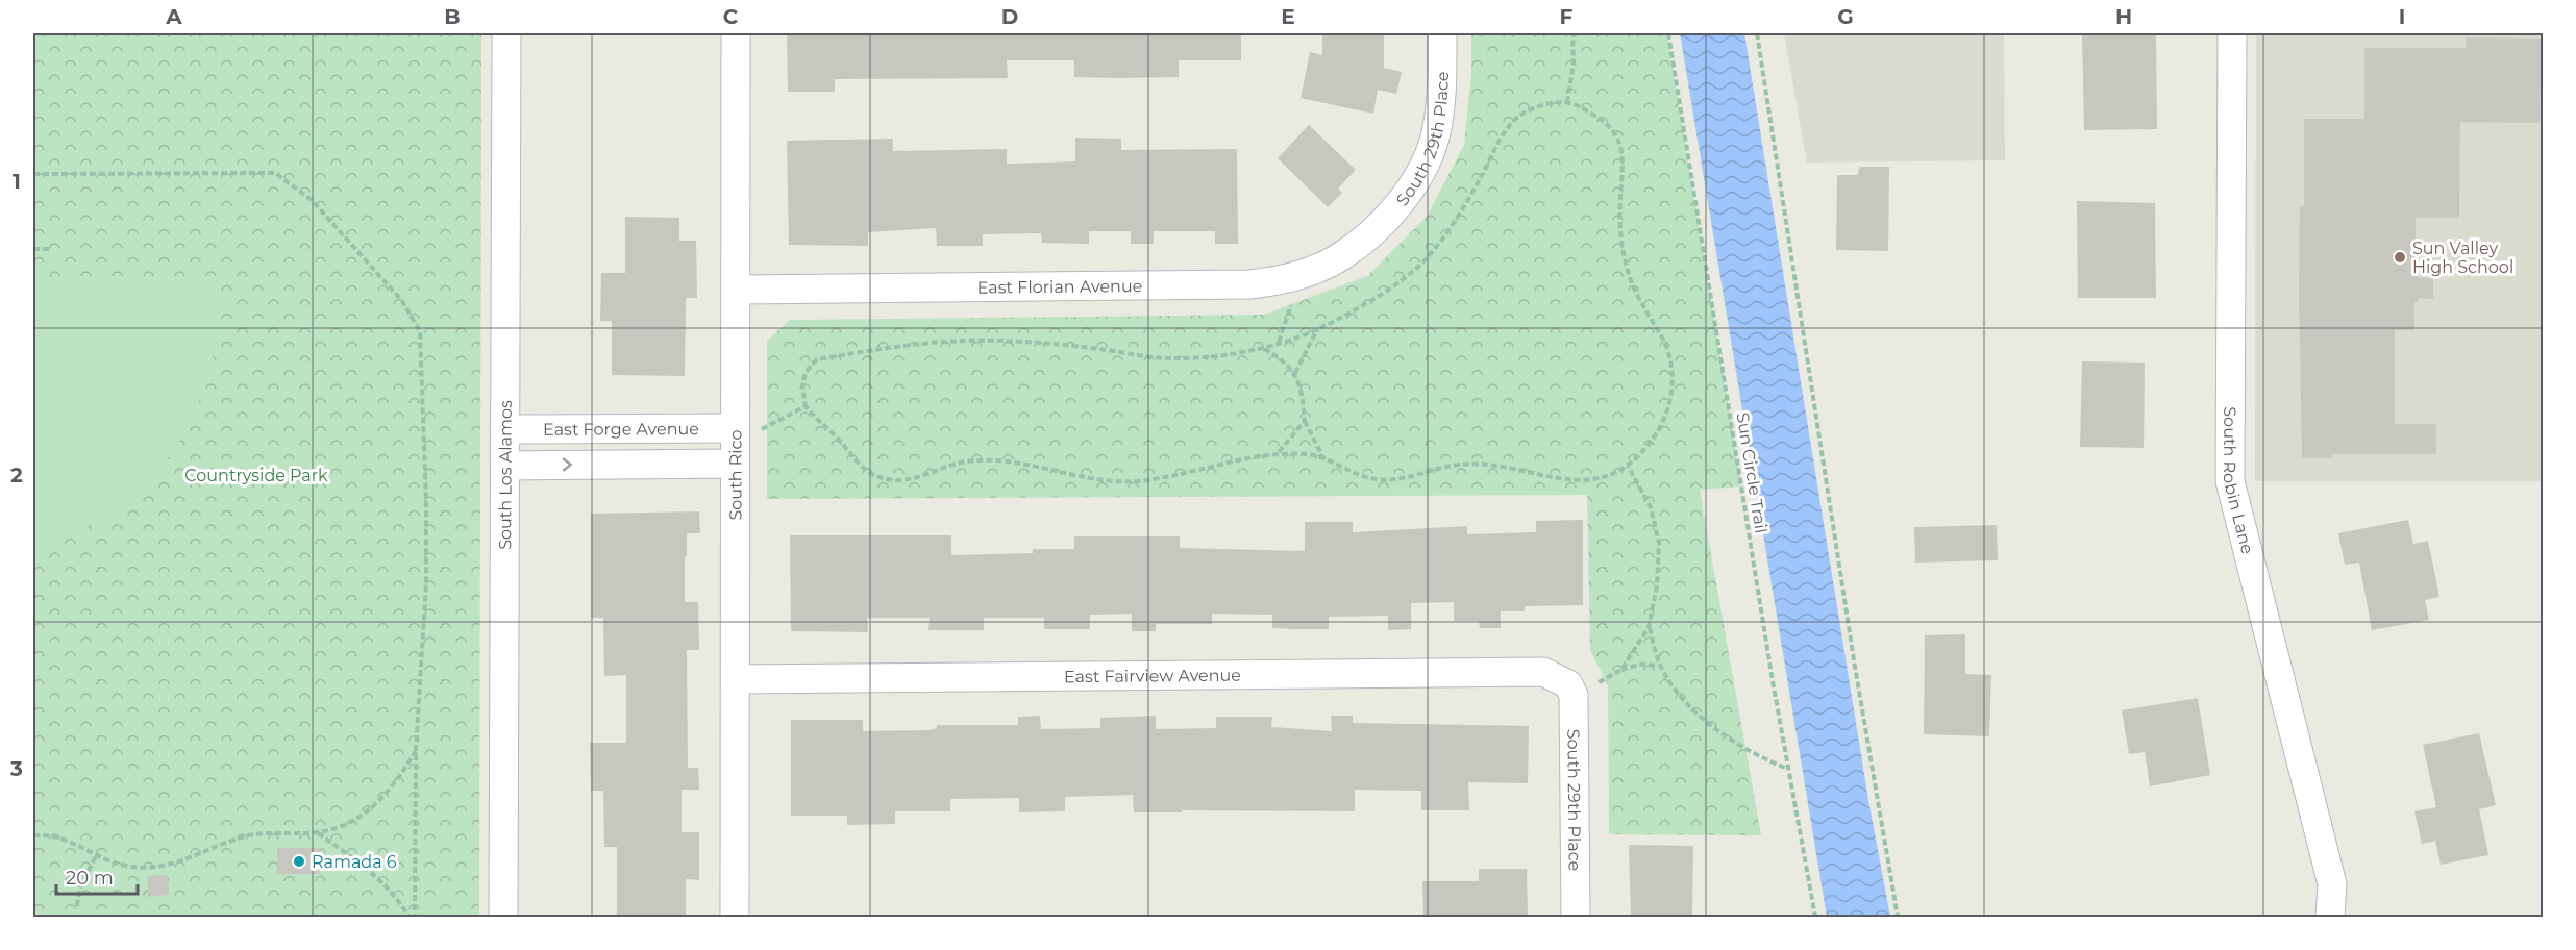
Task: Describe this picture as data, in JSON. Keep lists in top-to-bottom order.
{
  "streets": {
    "street": [
      "South 29th Place",
      "East Florian Avenue",
      "East Forge Avenue",
      "South Los Alamos",
      "South Rico",
      "South Robin Lane",
      "East Fairview Avenue"
    ],
    "path": ["Sun Circle Trail"]
  },
  "crossings": [
    ["South 29th Place", "East Florian Avenue"],
    ["South 29th Place", "East Fairview Avenue"],
    ["East Florian Avenue", "South Rico"],
    ["East Forge Avenue", "South Los Alamos"],
    ["East Forge Avenue", "South Rico"],
    ["South Rico", "East Fairview Avenue"]
  ],
  "parks": ["Countryside Park"],
  "places": ["Sun Valley High School", "Ramada 6"],
  "scale_bar": "20 m",
  "grid": {
    "columns": [
      "A",
      "B",
      "C",
      "D",
      "E",
      "F",
      "G",
      "H",
      "I"
    ],
    "rows": ["1", "2", "3"]
  }
}
